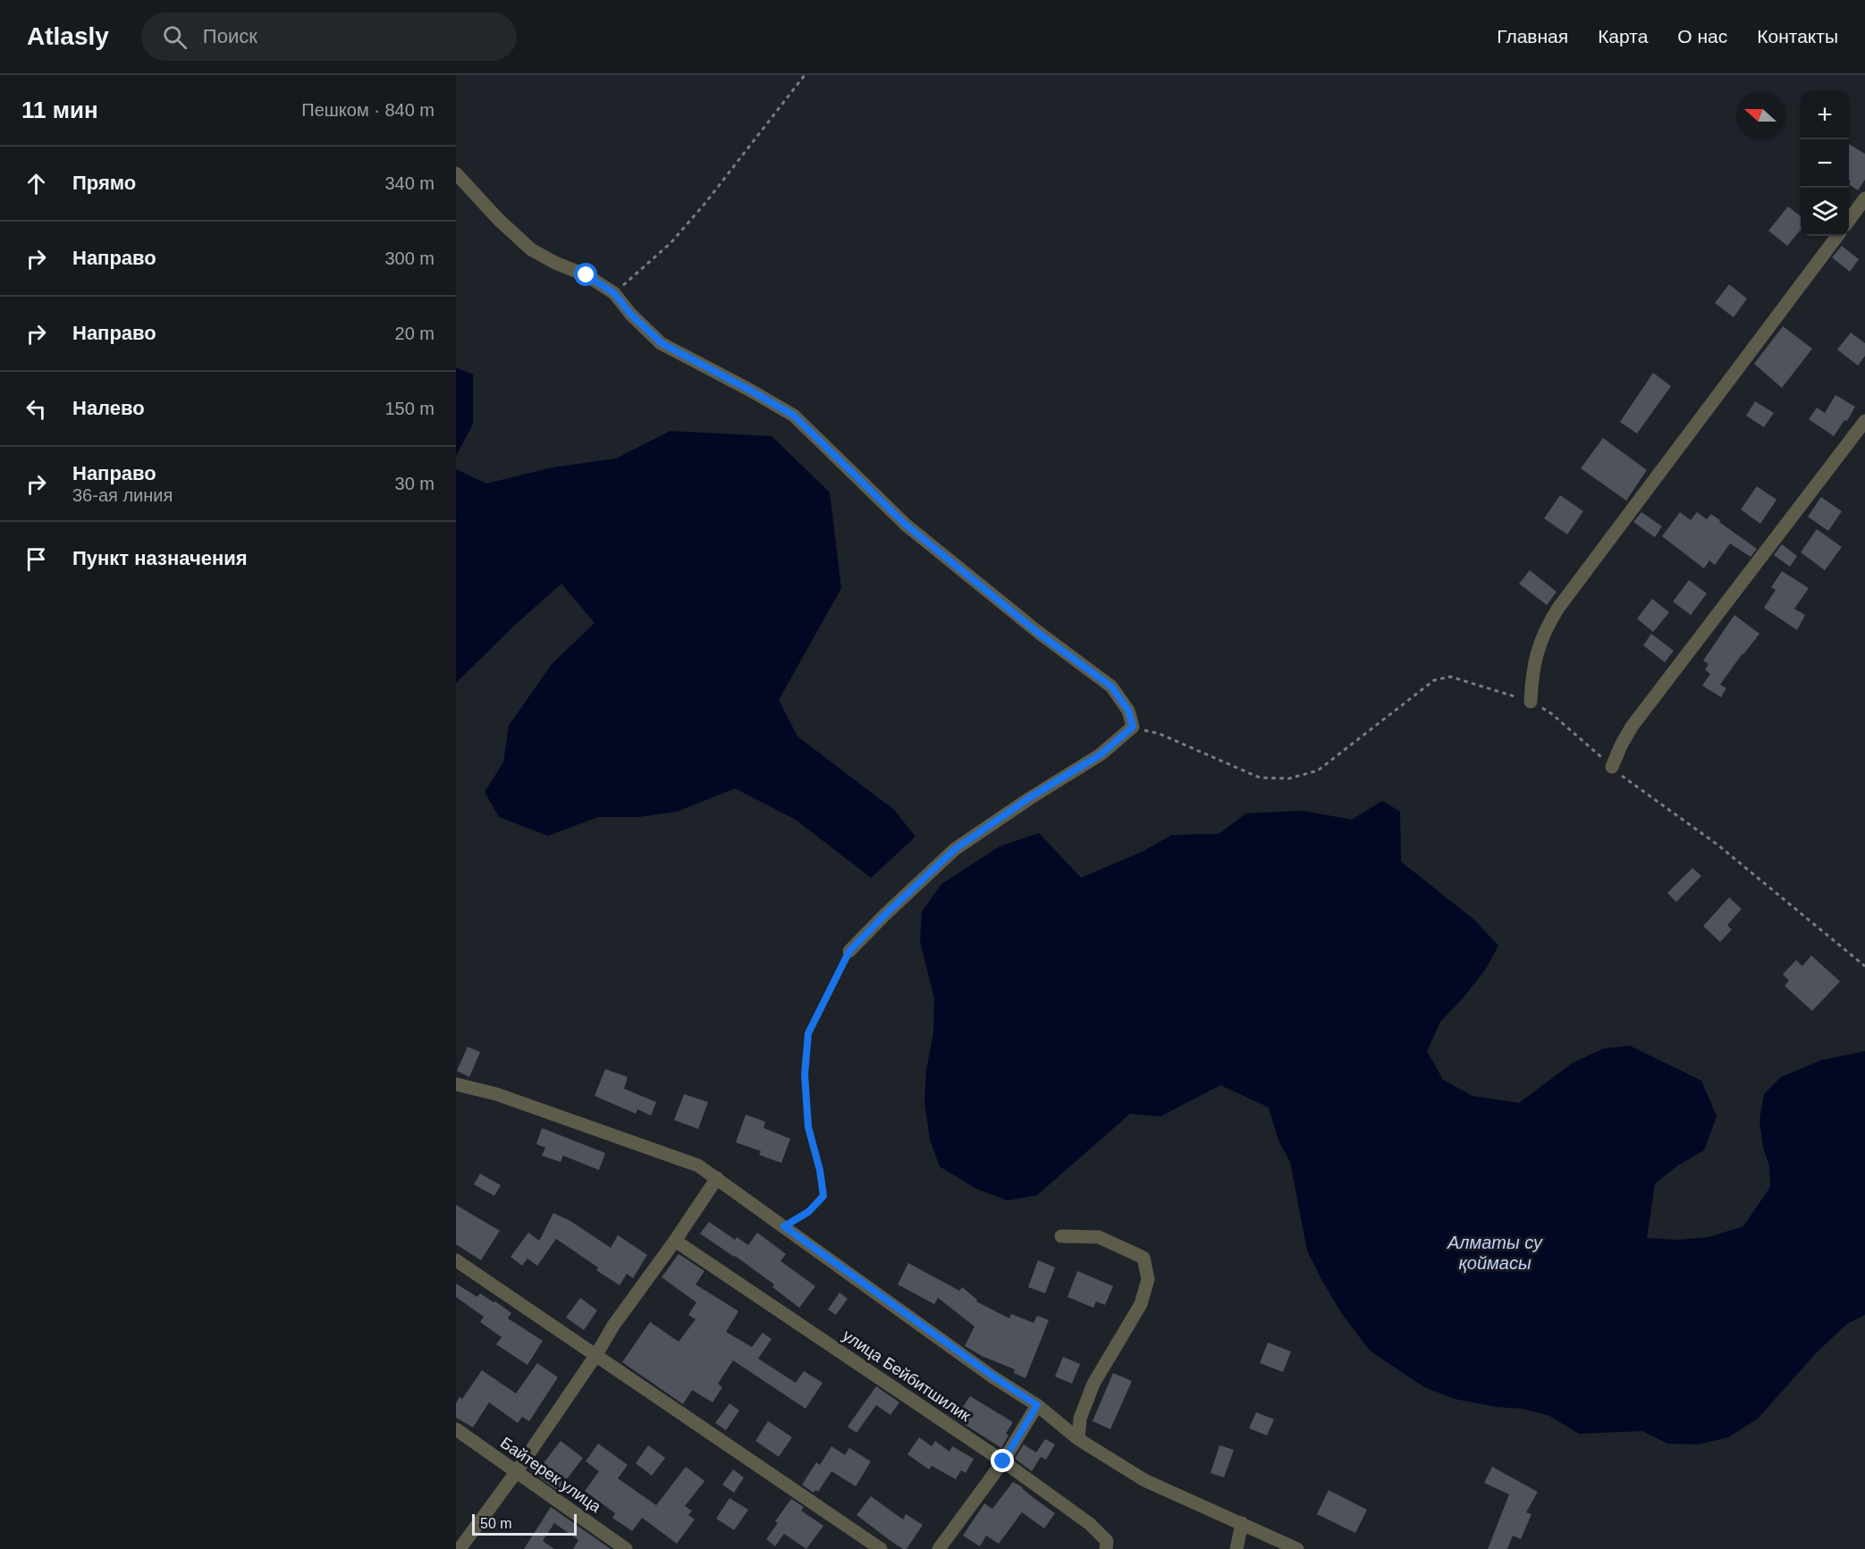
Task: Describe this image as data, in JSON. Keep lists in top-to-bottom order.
{
  "streets": {
    "street": ["улица Бейбитшилик", "Байтерек улица"]
  },
  "water": ["Алматы су қоймасы"],
  "scale_bar": "50 m",
  "north": "left",
  "page": {
    "header": "Atlasly",
    "search": "Поиск",
    "nav": [
      "Главная",
      "Карта",
      "О нас",
      "Контакты"
    ],
    "heading": ["11 мин", "Пешком · 840 m"],
    "map_buttons": ["+", "−"],
    "list": [
      ["Прямо", "340 m"],
      ["Направо", "300 m"],
      ["Направо", "20 m"],
      ["Налево", "150 m"],
      ["Направо", "36-ая линия", "30 m"],
      "Пункт назначения"
    ],
    "scale": "50 m"
  }
}
